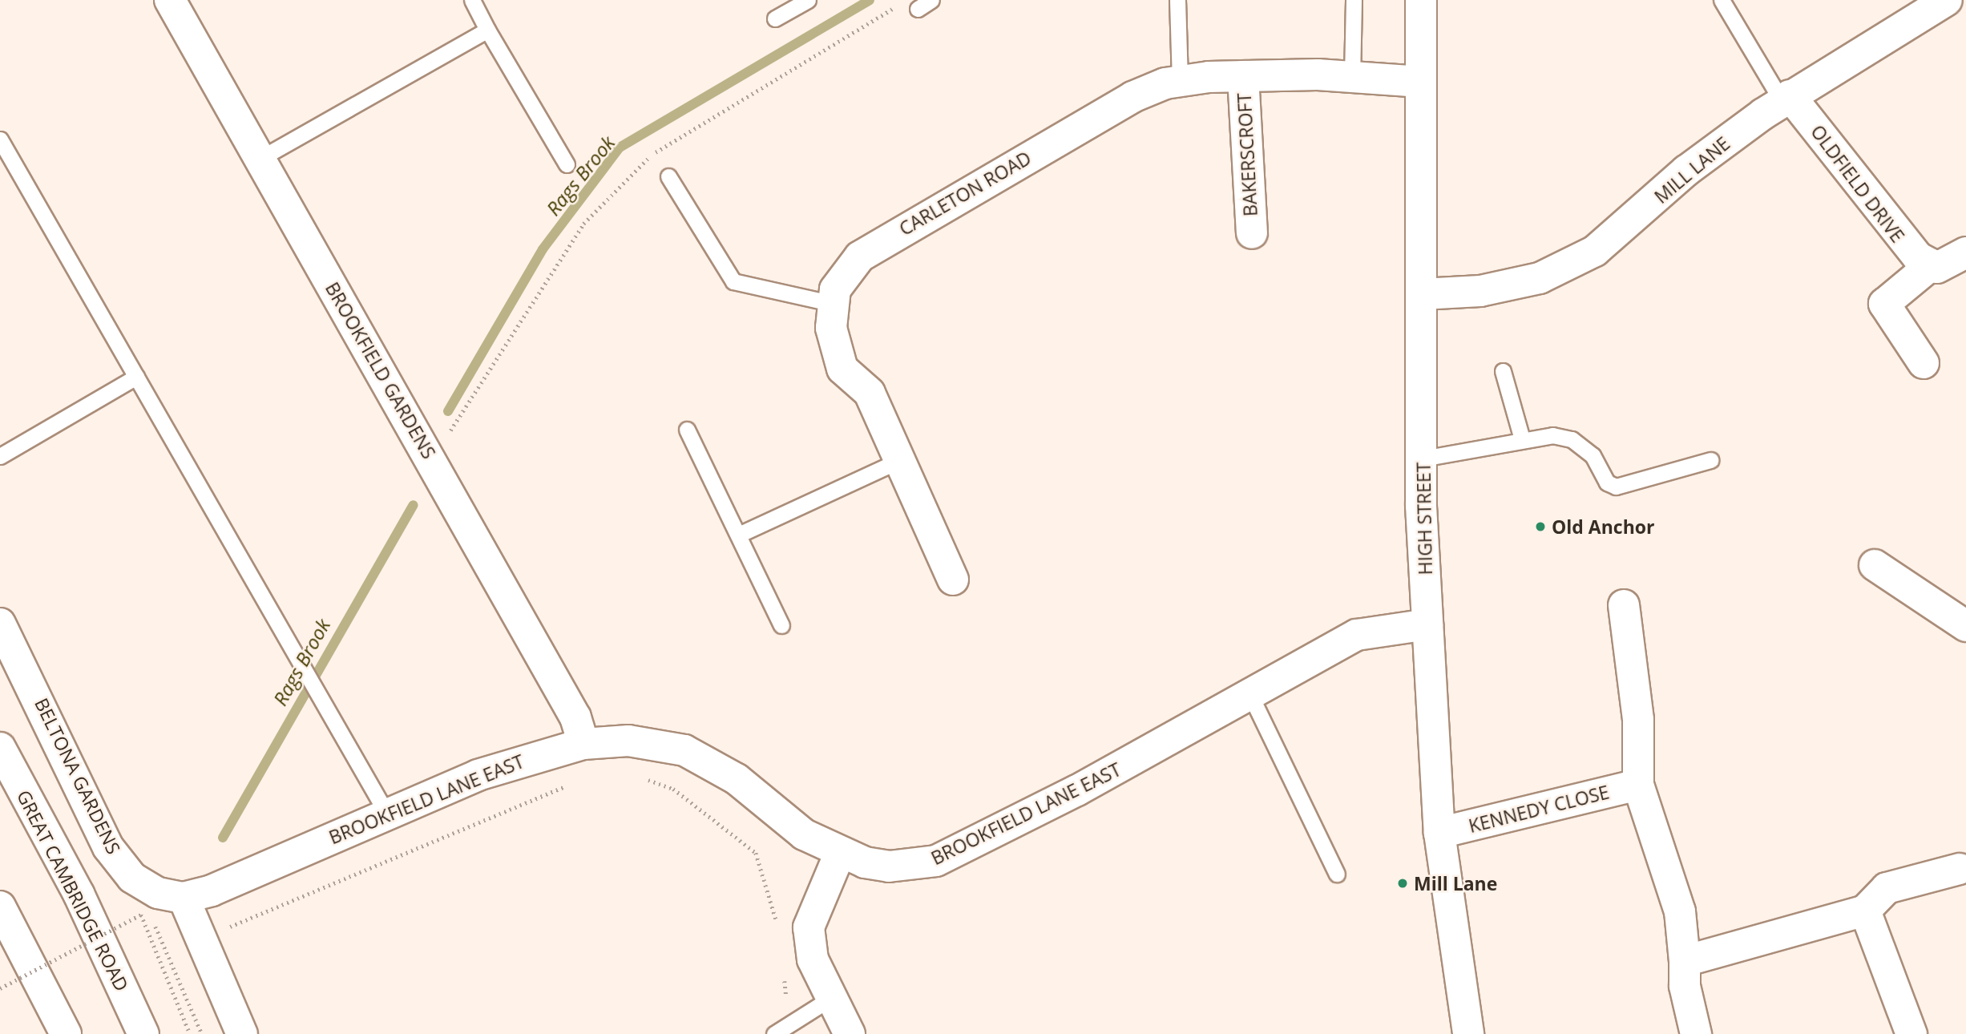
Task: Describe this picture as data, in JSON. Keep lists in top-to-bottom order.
{
  "streets": {
    "main road": [
      "BAKERSCROFT",
      "MILL LANE",
      "OLDFIELD DRIVE",
      "CARLETON ROAD",
      "BROOKFIELD GARDENS",
      "HIGH STREET",
      "BELTONA GARDENS",
      "BROOKFIELD LANE EAST",
      "KENNEDY CLOSE",
      "GREAT CAMBRIDGE ROAD"
    ]
  },
  "crossings": [
    ["BAKERSCROFT", "CARLETON ROAD"],
    ["MILL LANE", "OLDFIELD DRIVE"],
    ["MILL LANE", "HIGH STREET"],
    ["CARLETON ROAD", "HIGH STREET"],
    ["BROOKFIELD GARDENS", "BROOKFIELD LANE EAST"],
    ["HIGH STREET", "BROOKFIELD LANE EAST"],
    ["HIGH STREET", "KENNEDY CLOSE"],
    ["BELTONA GARDENS", "BROOKFIELD LANE EAST"]
  ],
  "water": ["Rags Brook"],
  "places": ["Old Anchor", "Mill Lane"]
}
